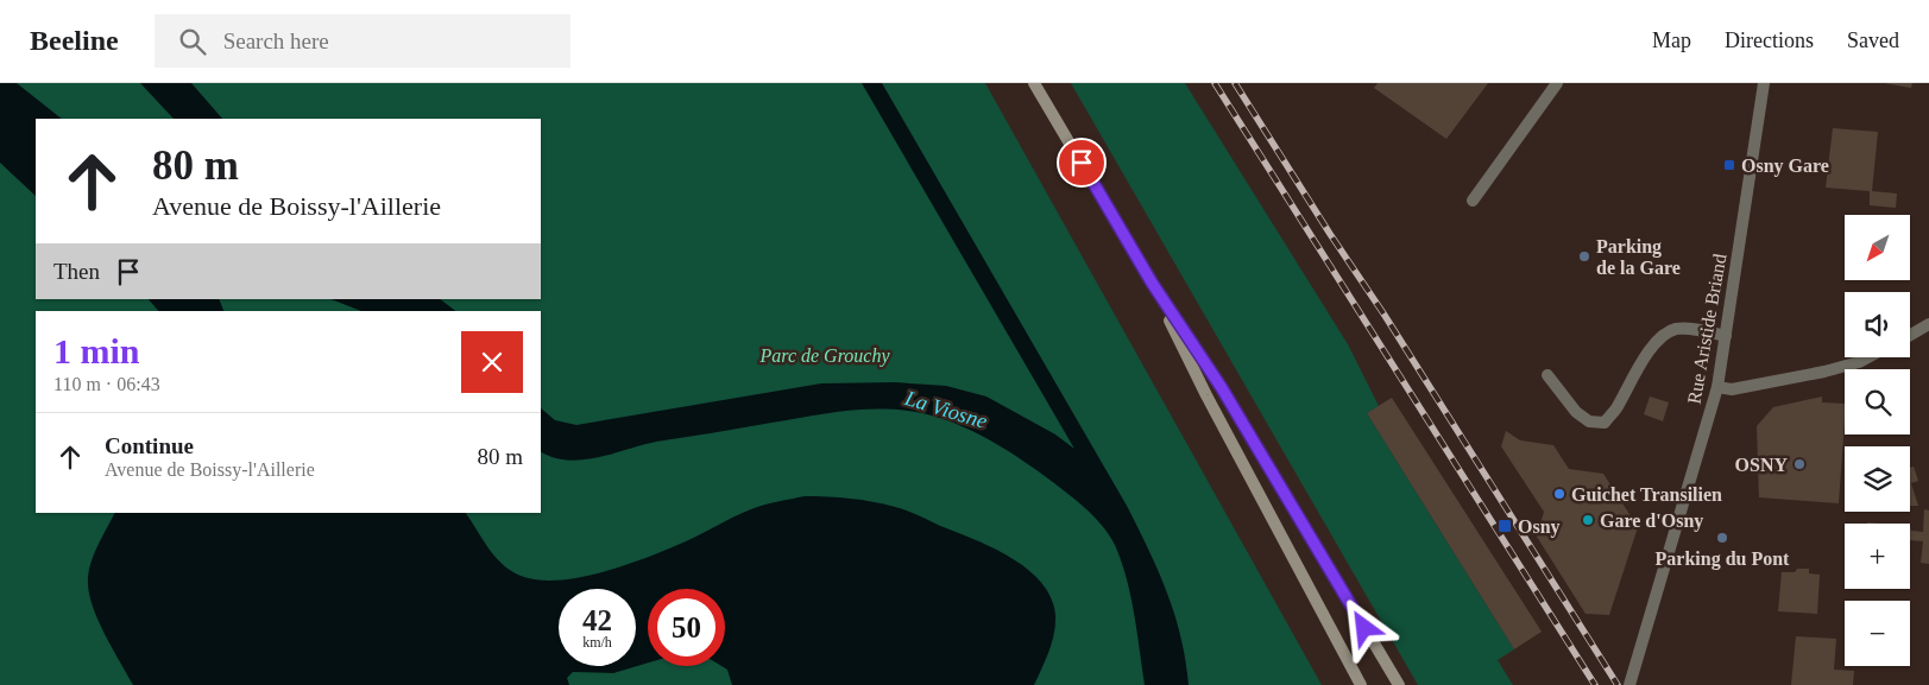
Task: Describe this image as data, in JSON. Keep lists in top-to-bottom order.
{
  "streets": {
    "street": ["Rue Aristide Briand"]
  },
  "water": ["La Viosne"],
  "parks": ["Parc de Grouchy"],
  "places": {
    "transit": ["Osny Gare", "Osny"],
    "other": [
      "Parking de la Gare",
      "OSNY",
      "Guichet Transilien",
      "Gare d'Osny",
      "Parking du Pont"
    ]
  },
  "north": "bottom left",
  "page": {
    "header": "Beeline",
    "search": "Search here",
    "nav": ["Map", "Directions", "Saved"],
    "turn": ["80 m", "Avenue de Boissy-l'Aillerie"],
    "map_buttons": ["+", "−"],
    "then": "Then",
    "heading": ["1 min", "110 m · 06:43"],
    "list": [
      {
        "name": "Continue",
        "note": "Avenue de Boissy-l'Aillerie",
        "value": "80 m"
      }
    ],
    "speed": "42 km/h",
    "limit": "50"
  }
}
